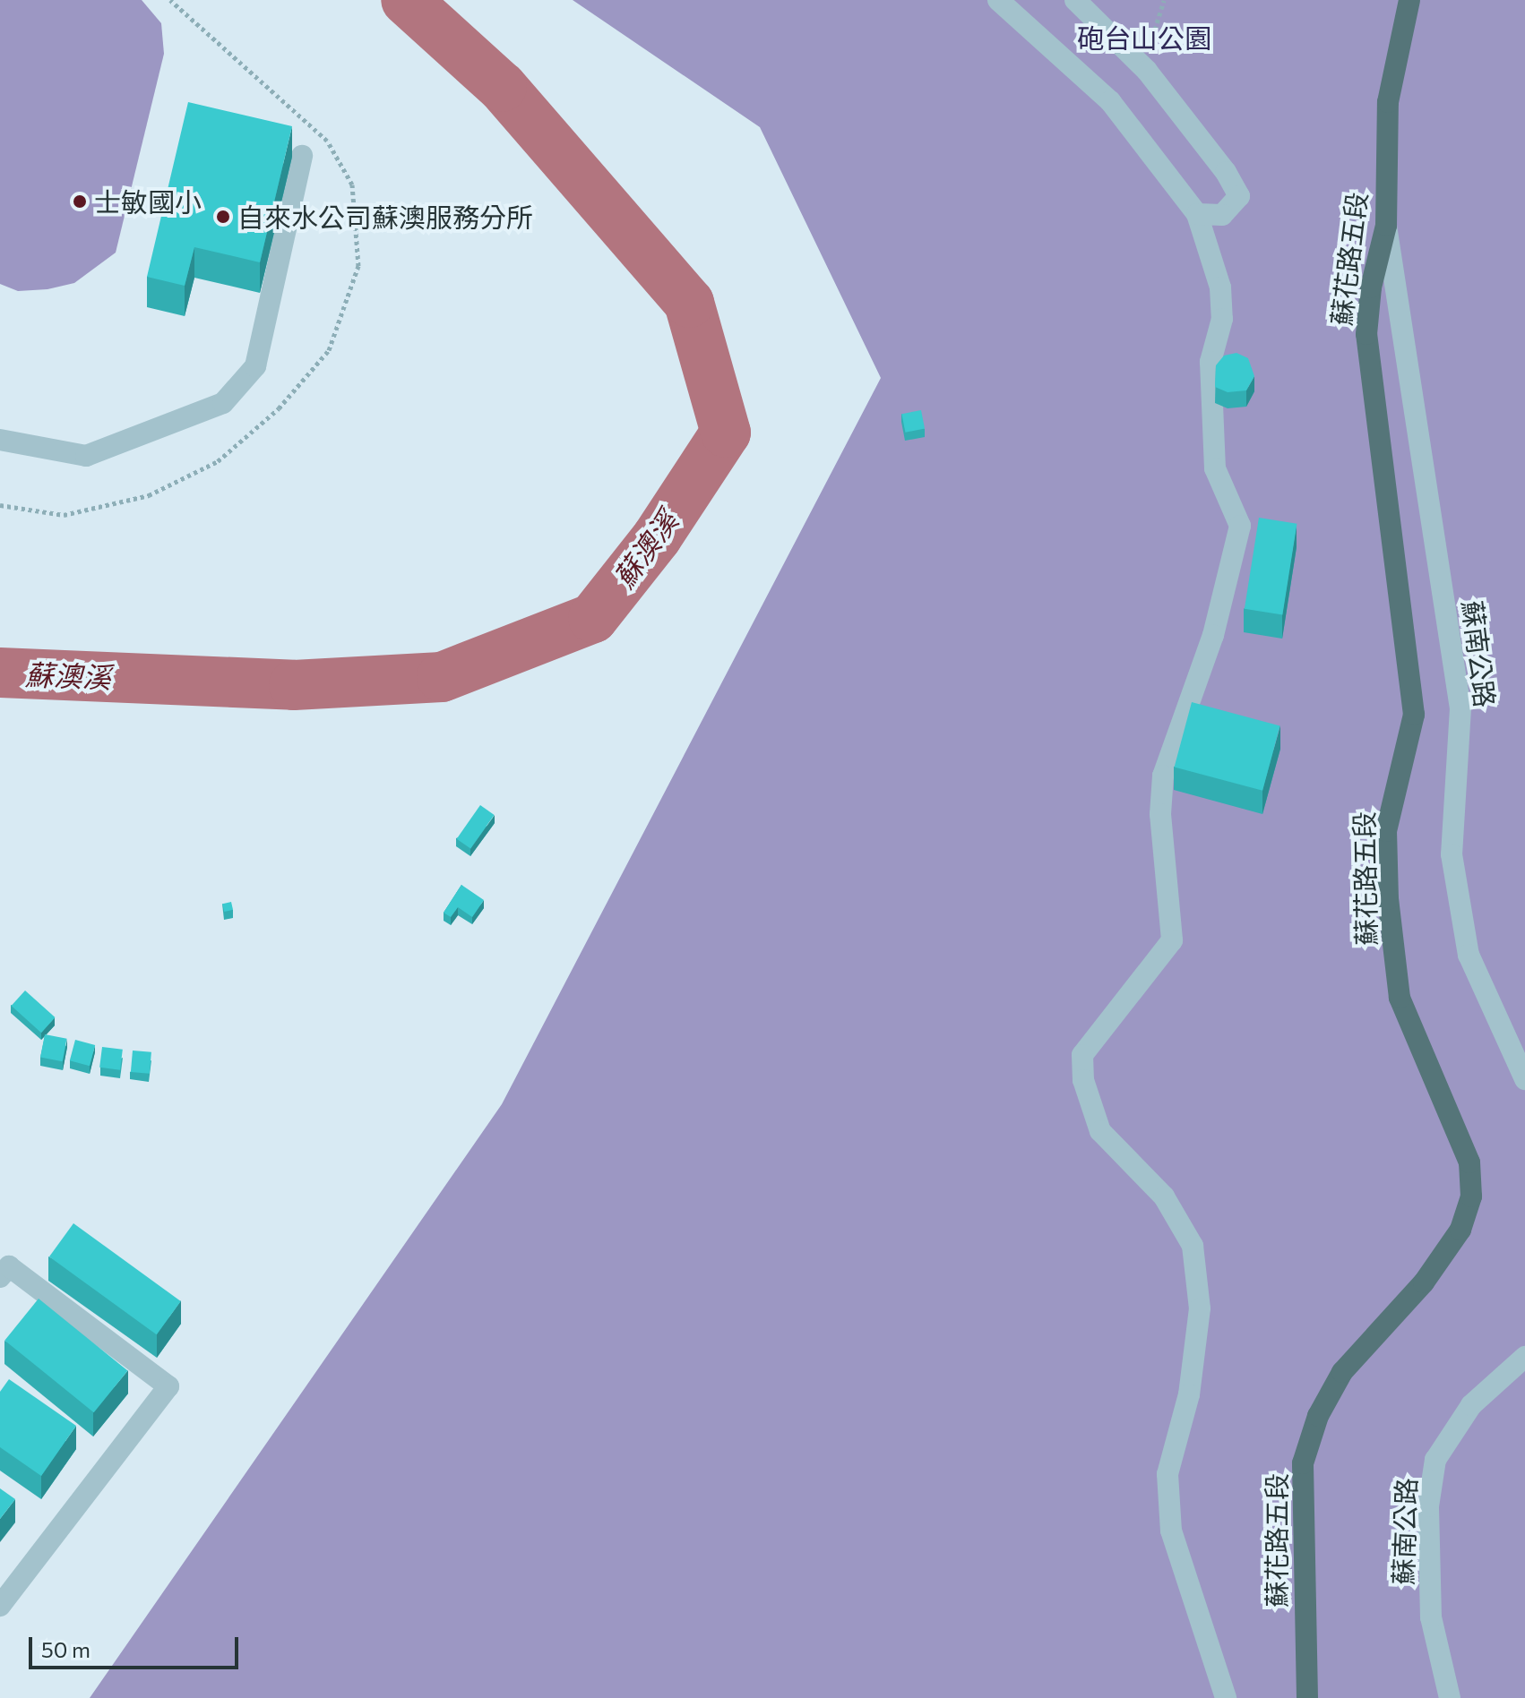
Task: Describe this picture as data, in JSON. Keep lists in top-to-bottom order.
{
  "streets": {
    "main road": ["蘇花路五段"],
    "street": ["蘇南公路"]
  },
  "crossings": [
    ["蘇花路五段", "蘇南公路"]
  ],
  "water": ["蘇澳溪"],
  "parks": ["砲台山公園"],
  "places": ["士敏國小", "自來水公司蘇澳服務分所"],
  "scale_bar": "50 m"
}
